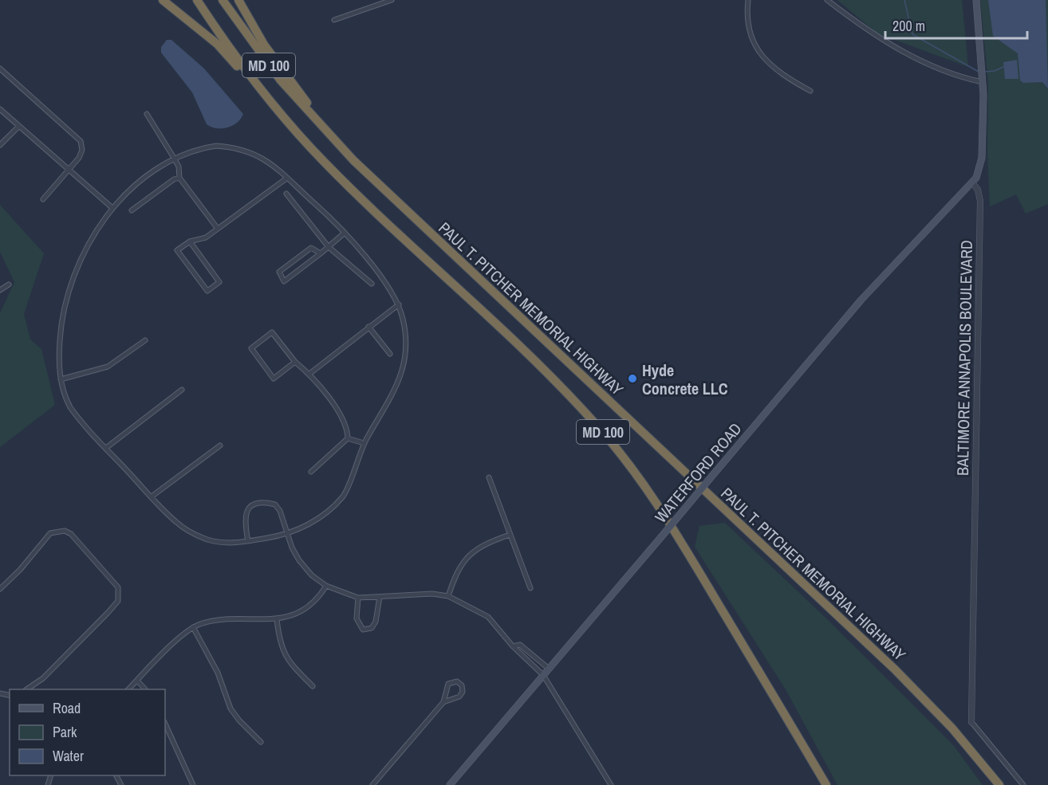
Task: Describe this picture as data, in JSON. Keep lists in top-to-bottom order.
{
  "streets": {
    "highway": ["MD 100", "PAUL T. PITCHER MEMORIAL HIGHWAY"],
    "main road": ["WATERFORD ROAD"],
    "street": ["BALTIMORE ANNAPOLIS BOULEVARD"]
  },
  "crossings": [
    ["BALTIMORE ANNAPOLIS BOULEVARD", "WATERFORD ROAD"]
  ],
  "places": ["Hyde Concrete LLC"],
  "legend": ["Road", "Park", "Water"],
  "scale_bar": "200 m"
}
